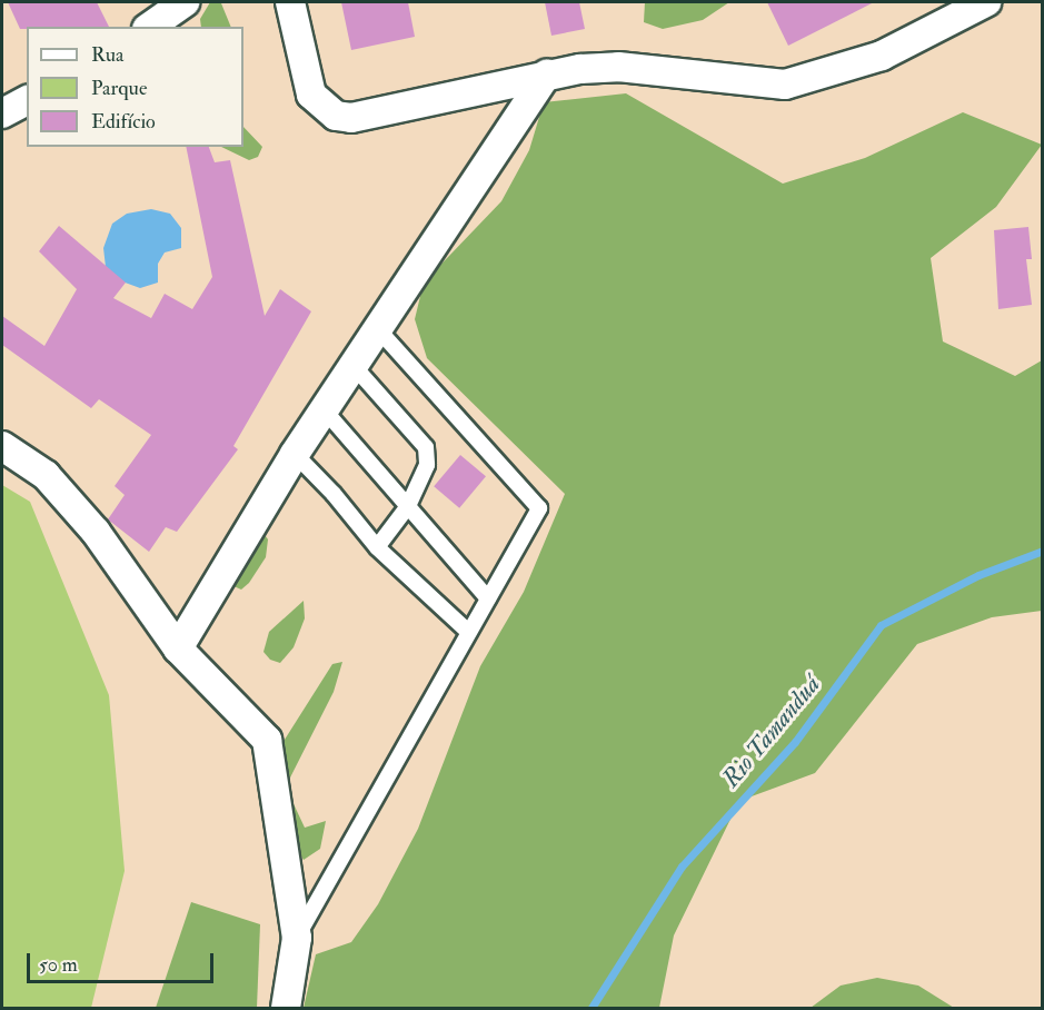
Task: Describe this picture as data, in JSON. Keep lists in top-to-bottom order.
{
  "water": ["Rio Tamanduá"],
  "legend": ["Rua", "Parque", "Edifício"],
  "scale_bar": "50 m"
}
